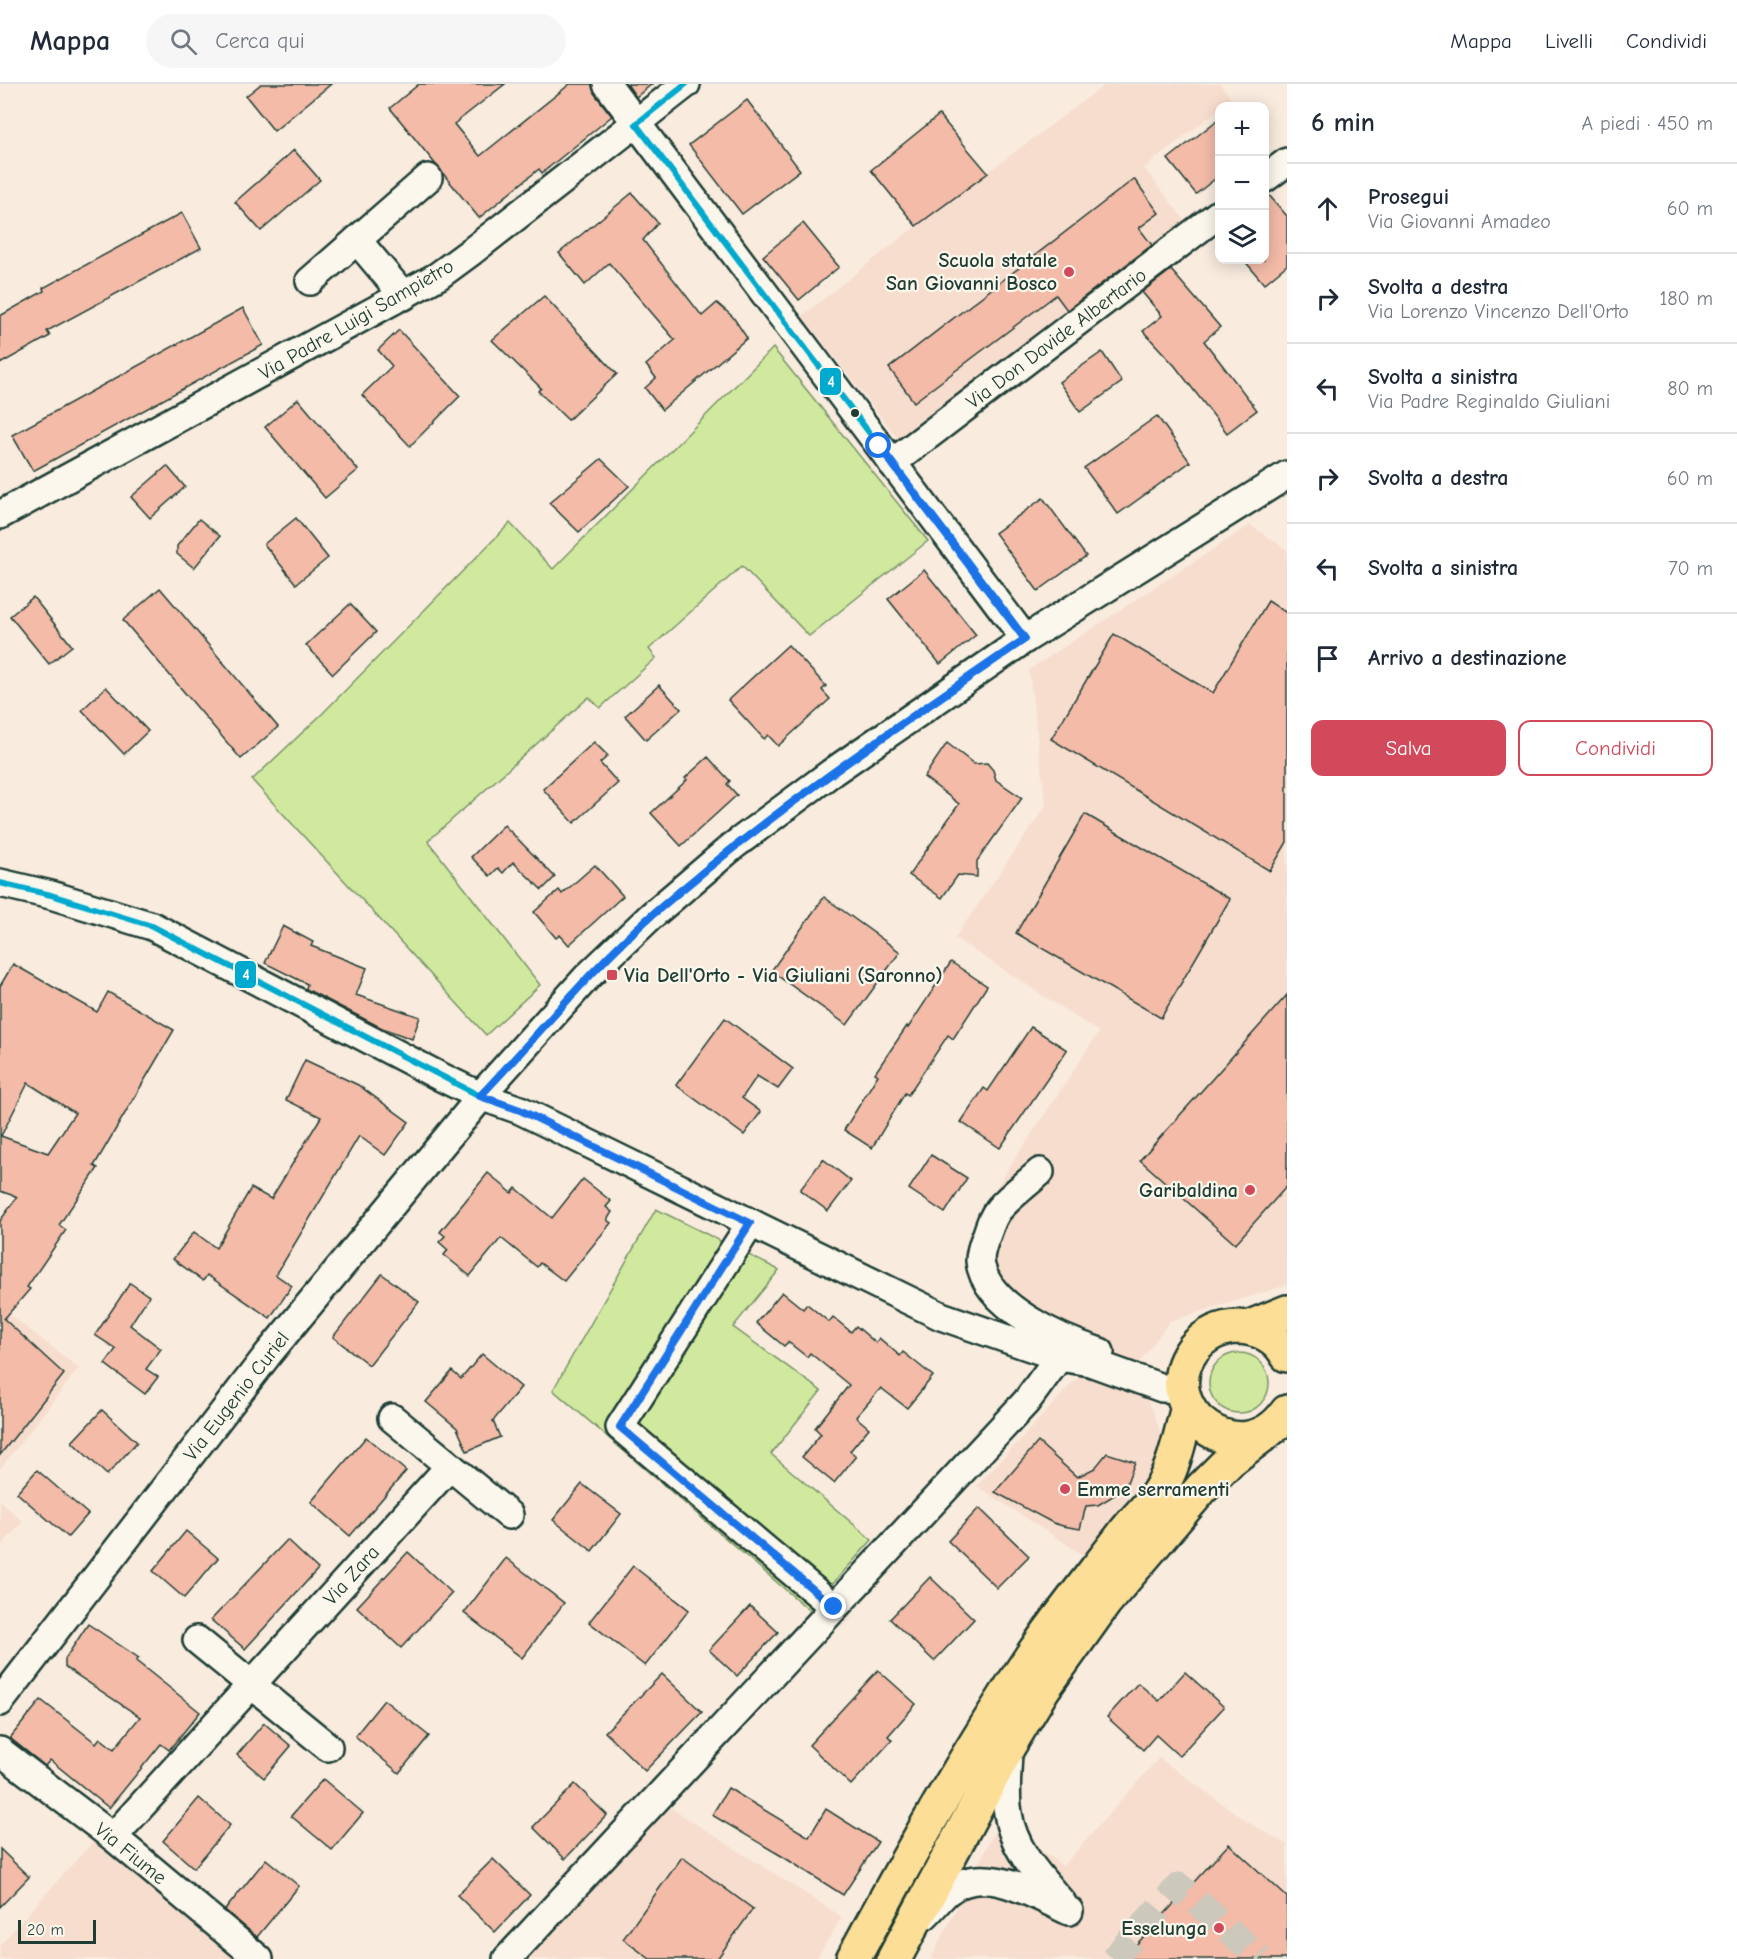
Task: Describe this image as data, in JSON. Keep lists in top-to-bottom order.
{
  "streets": {
    "street": [
      "Via Padre Luigi Sampietro",
      "Via Don Davide Albertario",
      "Via Eugenio Curiel",
      "Via Zara",
      "Via Fiume"
    ]
  },
  "crossings": [
    ["Via Zara", "Via Fiume"]
  ],
  "places": {
    "other": [
      "Scuola statale San Giovanni Bosco",
      "Garibaldina",
      "Emme serramenti",
      "Esselunga"
    ],
    "transit": ["Via Dell'Orto - Via Giuliani (Saronno)"]
  },
  "lines": ["transit line 4"],
  "scale_bar": "20 m",
  "page": {
    "header": "Mappa",
    "search": "Cerca qui",
    "nav": ["Mappa", "Livelli", "Condividi"],
    "heading": ["6 min", "A piedi · 450 m"],
    "map_buttons": ["+", "−"],
    "list": [
      ["Prosegui", "Via Giovanni Amadeo", "60 m"],
      ["Svolta a destra", "Via Lorenzo Vincenzo Dell'Orto", "180 m"],
      ["Svolta a sinistra", "Via Padre Reginaldo Giuliani", "80 m"],
      ["Svolta a destra", "60 m"],
      ["Svolta a sinistra", "70 m"],
      "Arrivo a destinazione"
    ],
    "buttons": ["Salva", "Condividi"],
    "scale": "20 m"
  }
}
